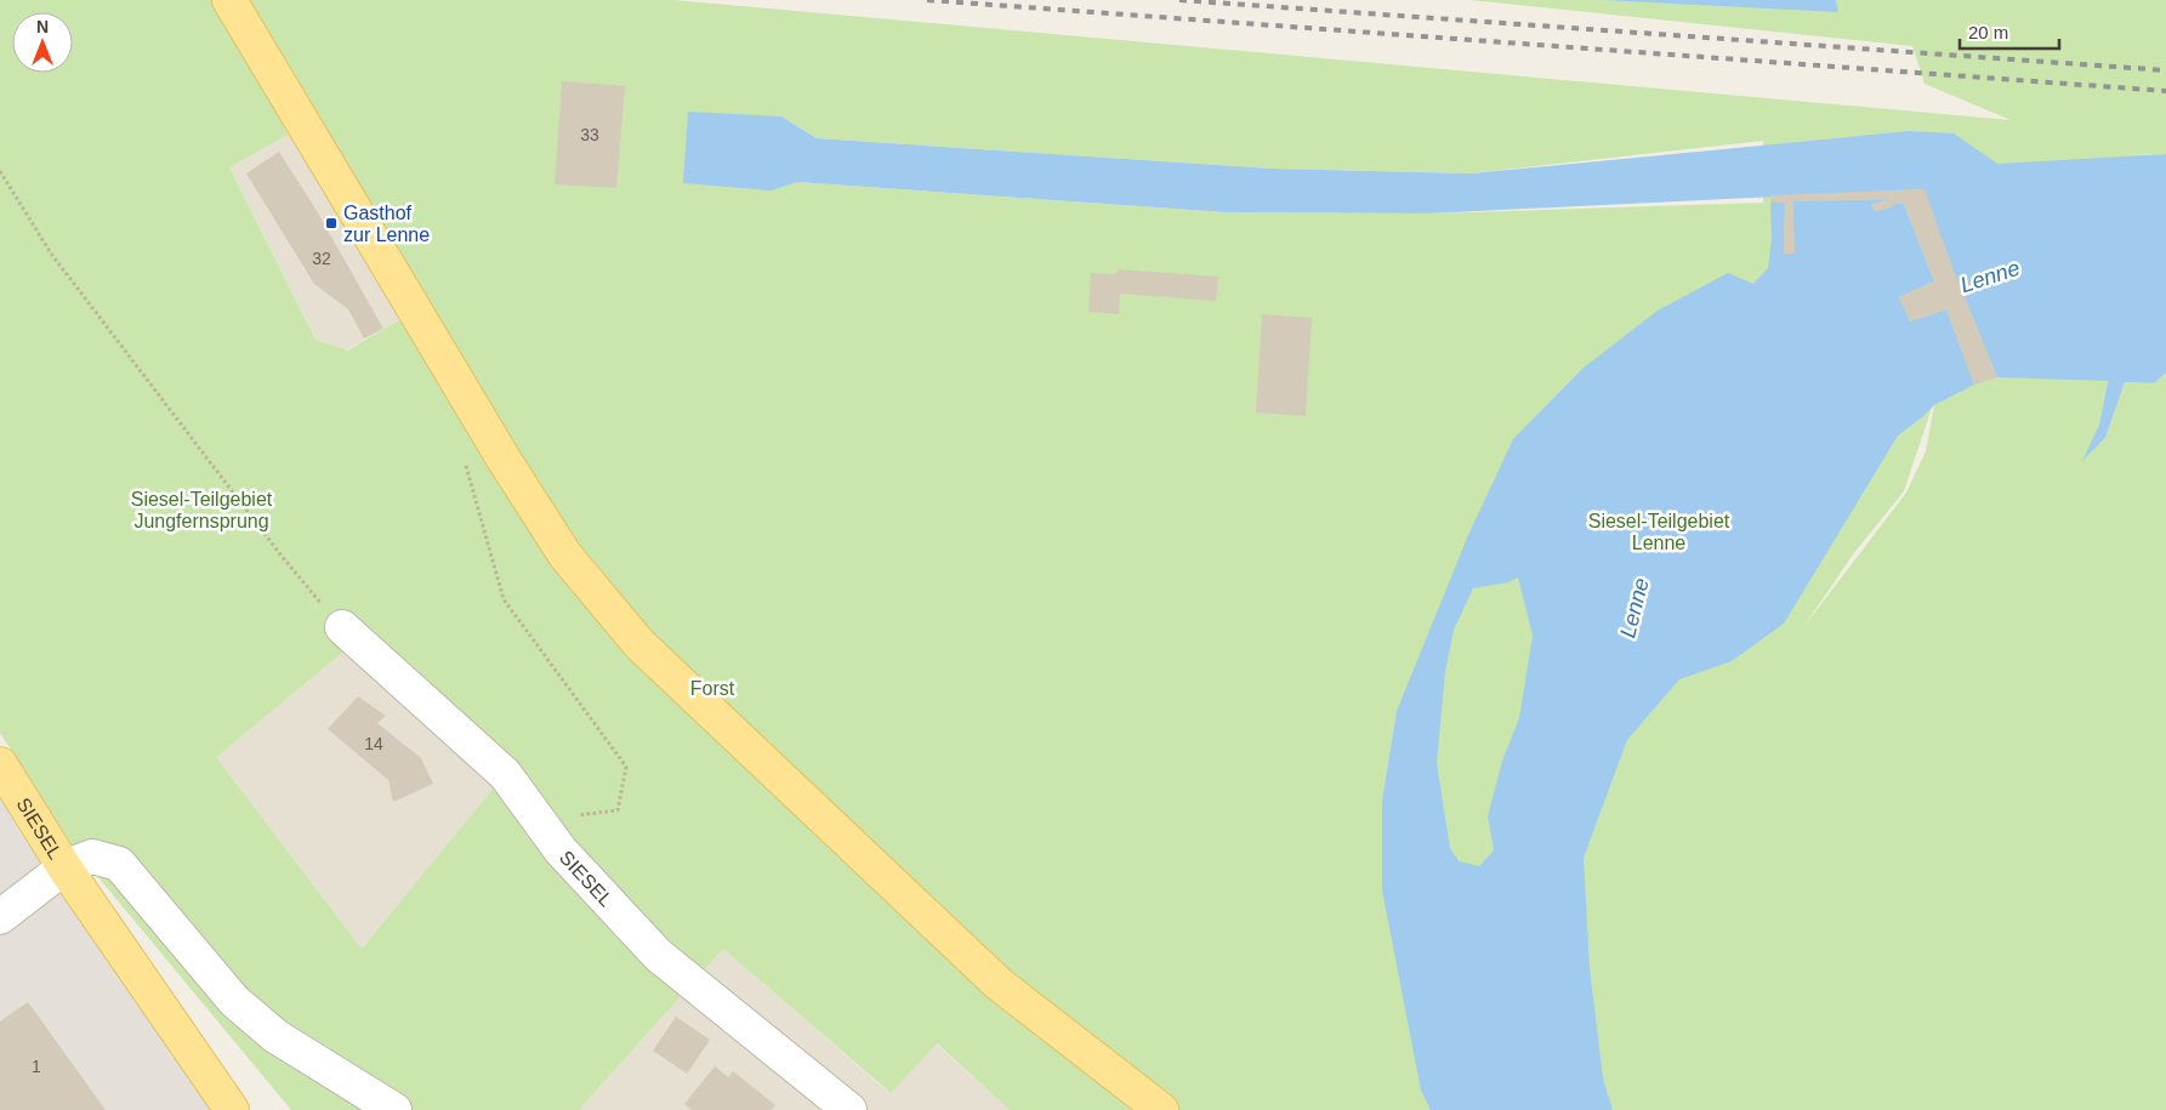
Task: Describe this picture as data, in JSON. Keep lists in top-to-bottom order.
{
  "streets": {
    "main road": ["SIESEL"]
  },
  "water": ["Lenne"],
  "parks": ["Siesel-Teilgebiet Jungfernsprung", "Siesel-Teilgebiet Lenne", "Forst"],
  "places": {
    "transit": ["Gasthof zur Lenne"]
  },
  "house_numbers": [
    "33",
    "32",
    "14",
    "1"
  ],
  "scale_bar": "20 m",
  "north": "top"
}
